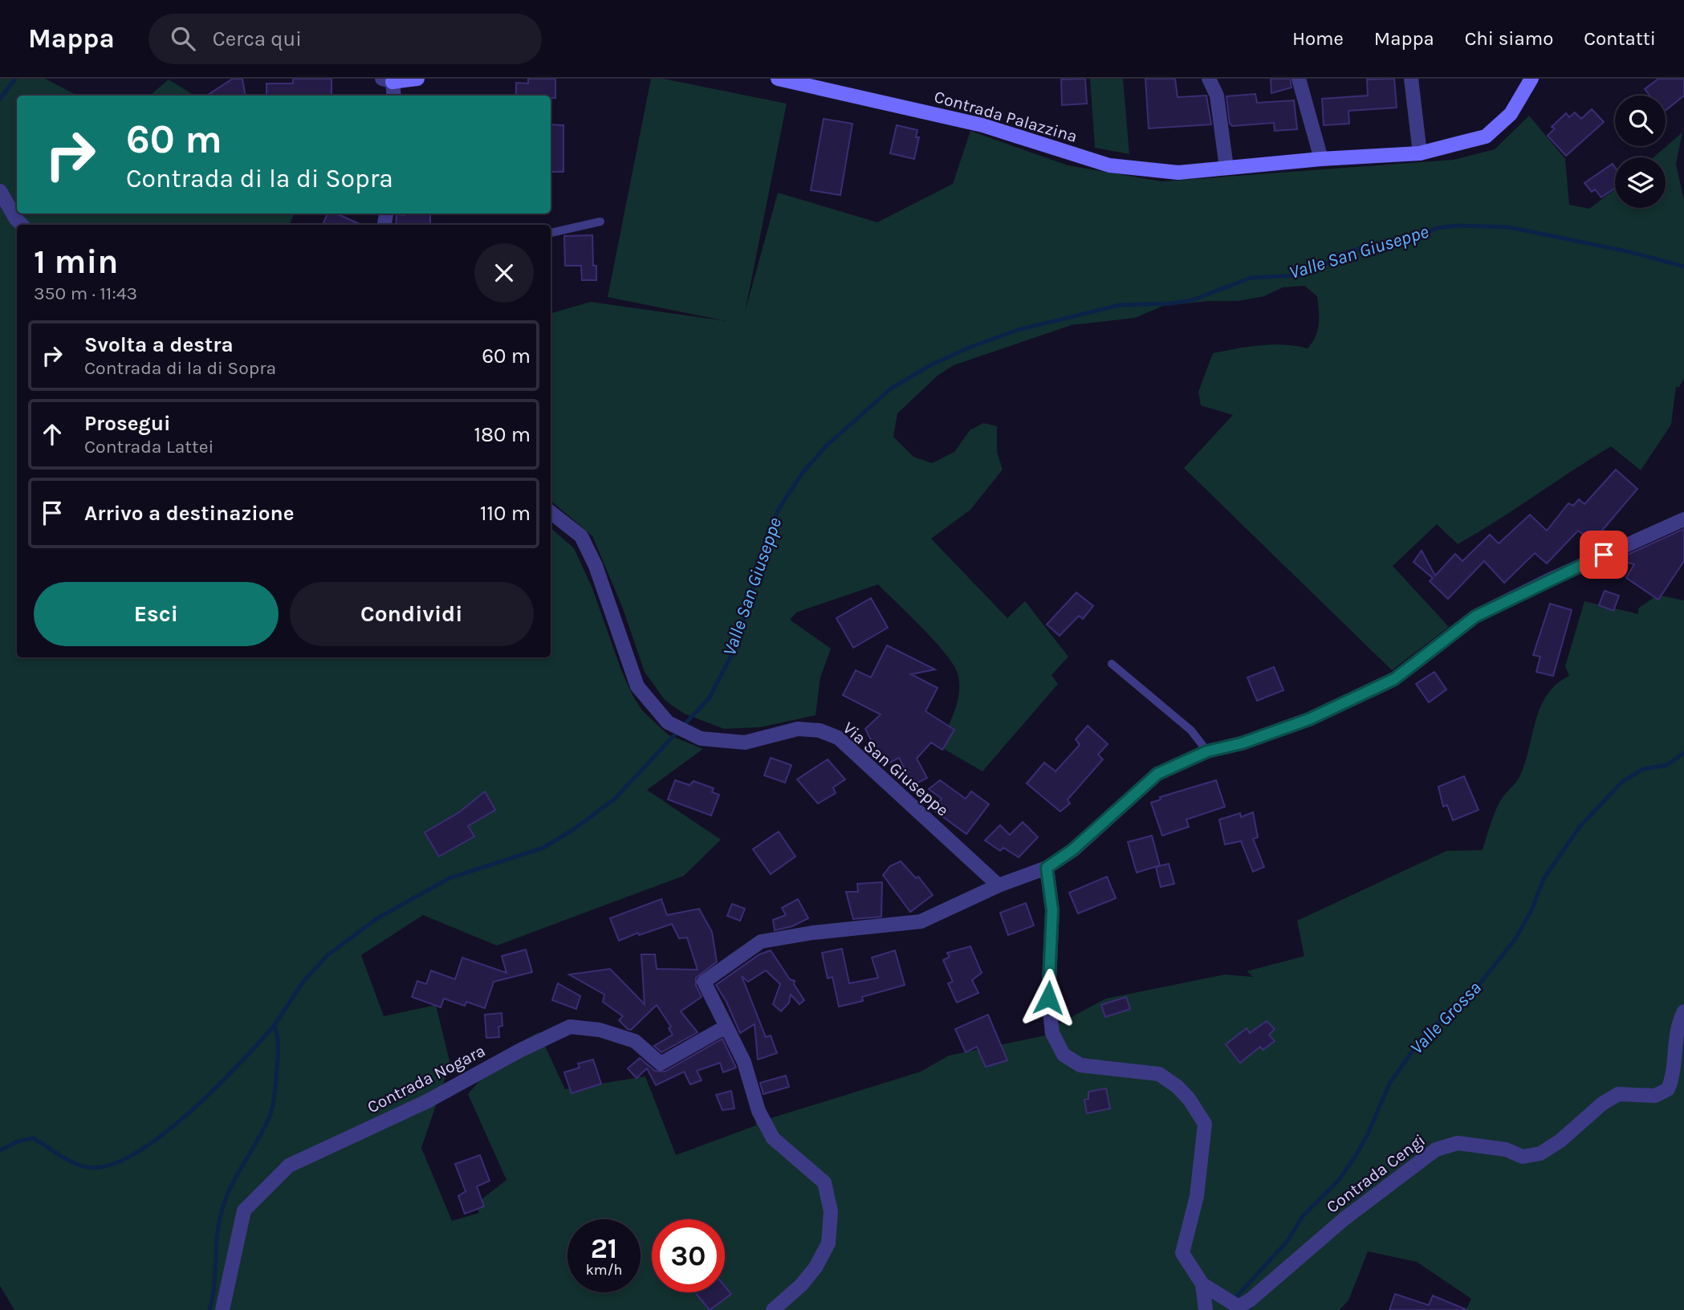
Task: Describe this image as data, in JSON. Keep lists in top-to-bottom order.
{
  "streets": {
    "street": [
      "Contrada Palazzina",
      "Via San Giuseppe",
      "Contrada Nogara",
      "Contrada Cengi"
    ]
  },
  "water": ["Valle San Giuseppe", "Valle Grossa"],
  "page": {
    "header": "Mappa",
    "search": "Cerca qui",
    "nav": [
      "Home",
      "Mappa",
      "Chi siamo",
      "Contatti"
    ],
    "turn": ["60 m", "Contrada di la di Sopra"],
    "heading": ["1 min", "350 m · 11:43"],
    "list": [
      {
        "name": "Svolta a destra",
        "note": "Contrada di la di Sopra",
        "value": "60 m"
      },
      {
        "name": "Prosegui",
        "note": "Contrada Lattei",
        "value": "180 m"
      },
      {
        "name": "Arrivo a destinazione",
        "value": "110 m"
      }
    ],
    "buttons": ["Esci", "Condividi"],
    "speed": "21 km/h",
    "limit": "30"
  }
}
